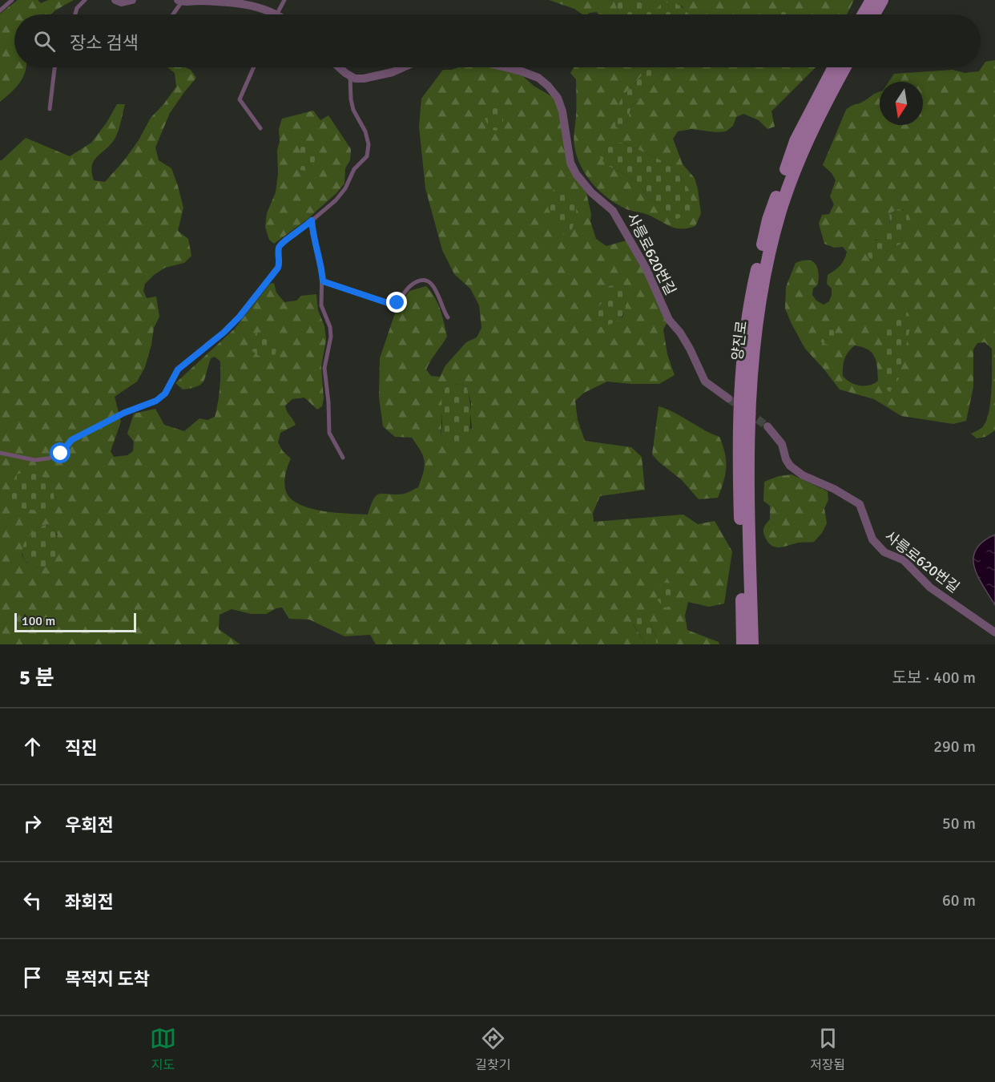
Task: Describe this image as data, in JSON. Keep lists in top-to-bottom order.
{
  "streets": {
    "main road": ["양진로"],
    "street": ["사릉로620번길"]
  },
  "scale_bar": "100 m",
  "north": "bottom",
  "page": {
    "search": "장소 검색",
    "scale": "100 m",
    "heading": ["5 분", "도보 · 400 m"],
    "list": [
      ["직진", "290 m"],
      ["우회전", "50 m"],
      ["좌회전", "60 m"],
      "목적지 도착"
    ],
    "nav": ["지도", "길찾기", "저장됨"]
  }
}
